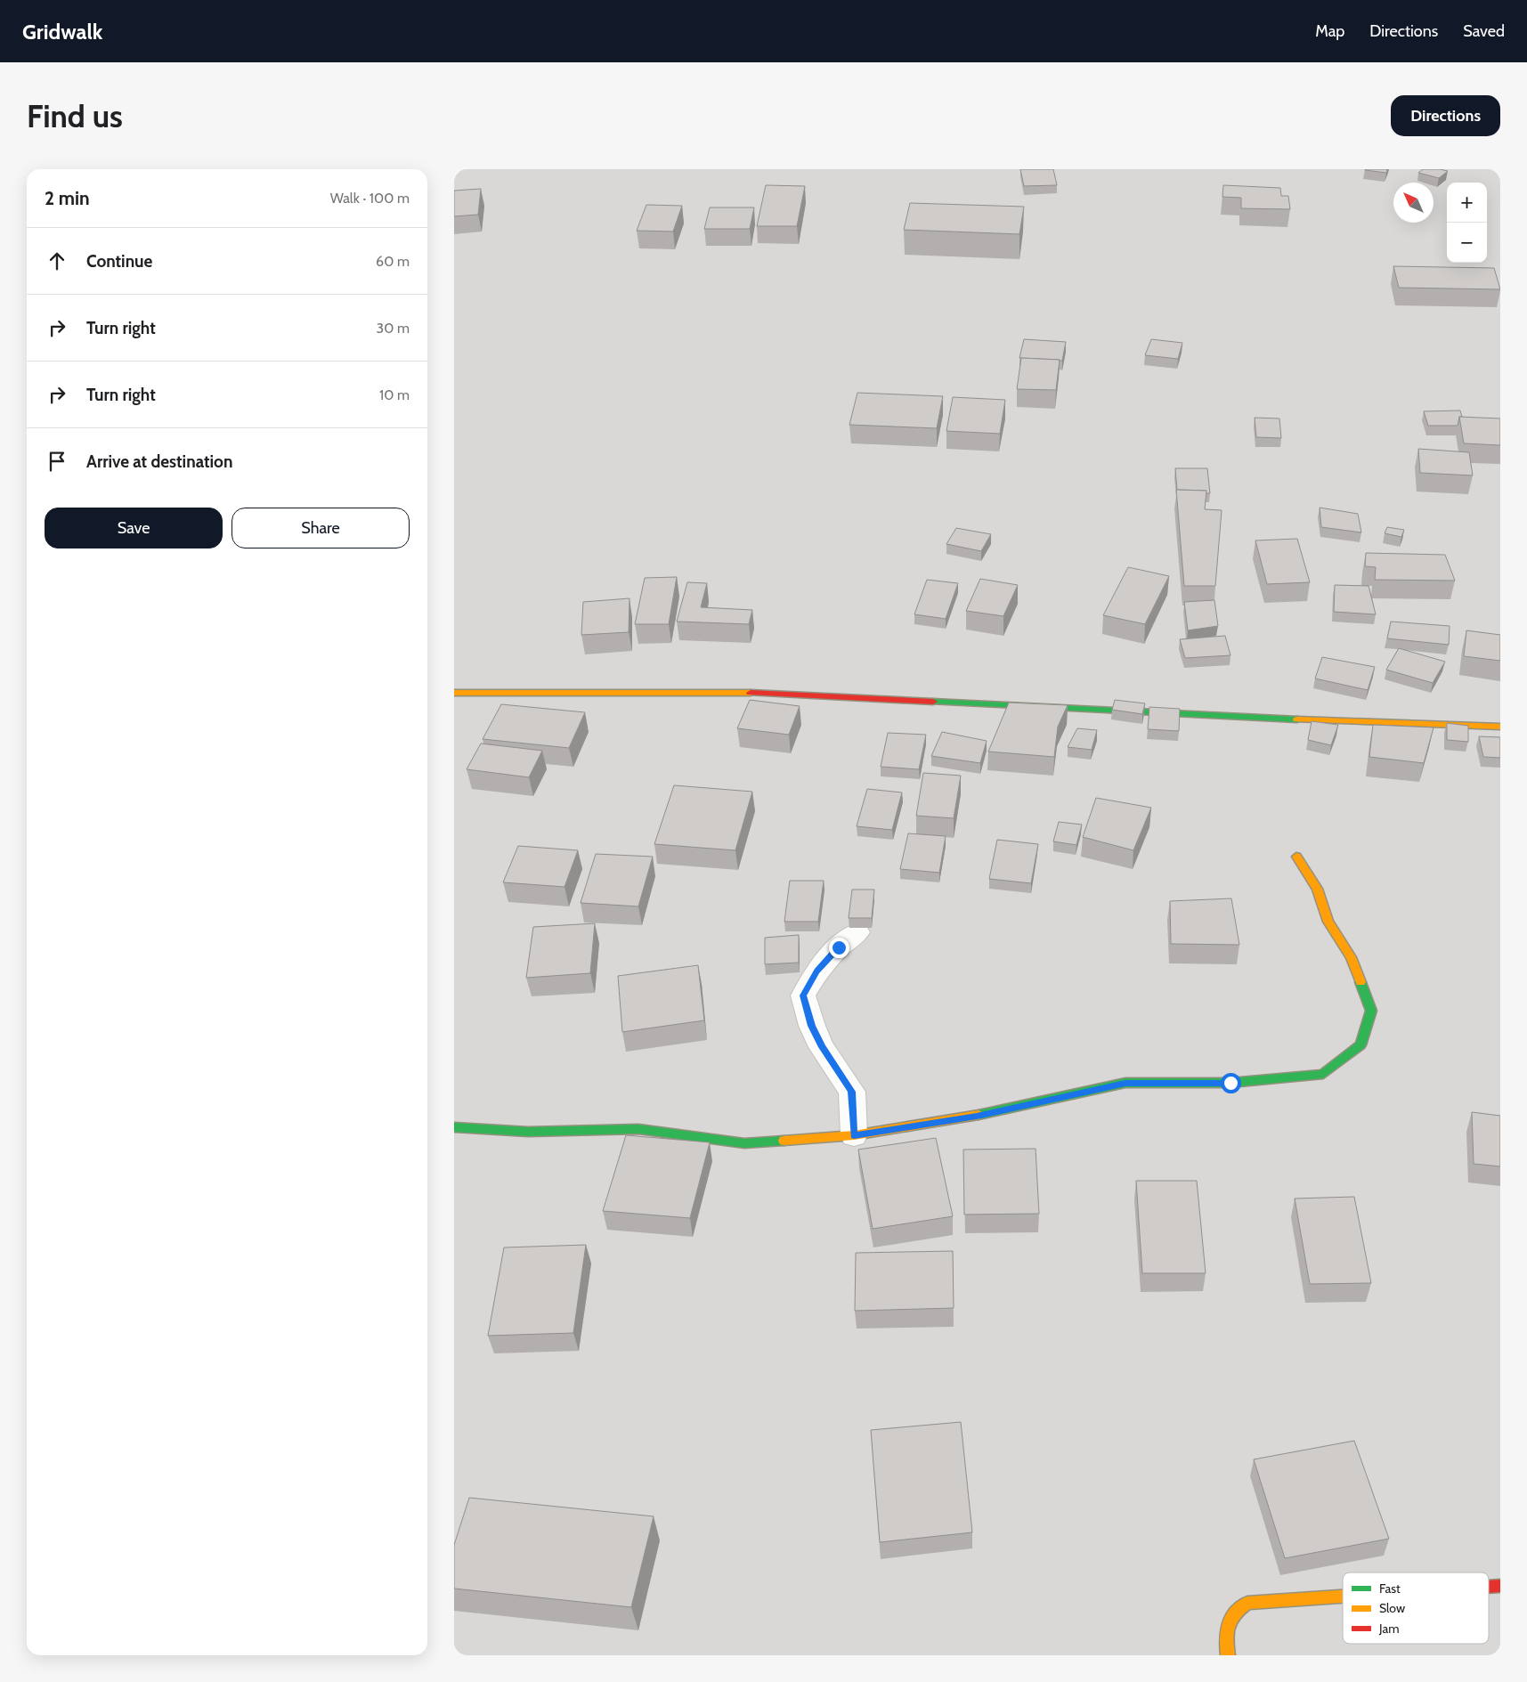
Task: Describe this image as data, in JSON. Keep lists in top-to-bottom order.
{
  "legend": ["Fast", "Slow", "Jam"],
  "north": "top left",
  "page": {
    "header": "Gridwalk",
    "nav": ["Map", "Directions", "Saved"],
    "buttons": [
      "Directions",
      ["Save", "Share"]
    ],
    "title": "Find us",
    "heading": ["2 min", "Walk · 100 m"],
    "map_buttons": ["+", "−"],
    "list": [
      ["Continue", "60 m"],
      ["Turn right", "30 m"],
      ["Turn right", "10 m"],
      "Arrive at destination"
    ]
  }
}
